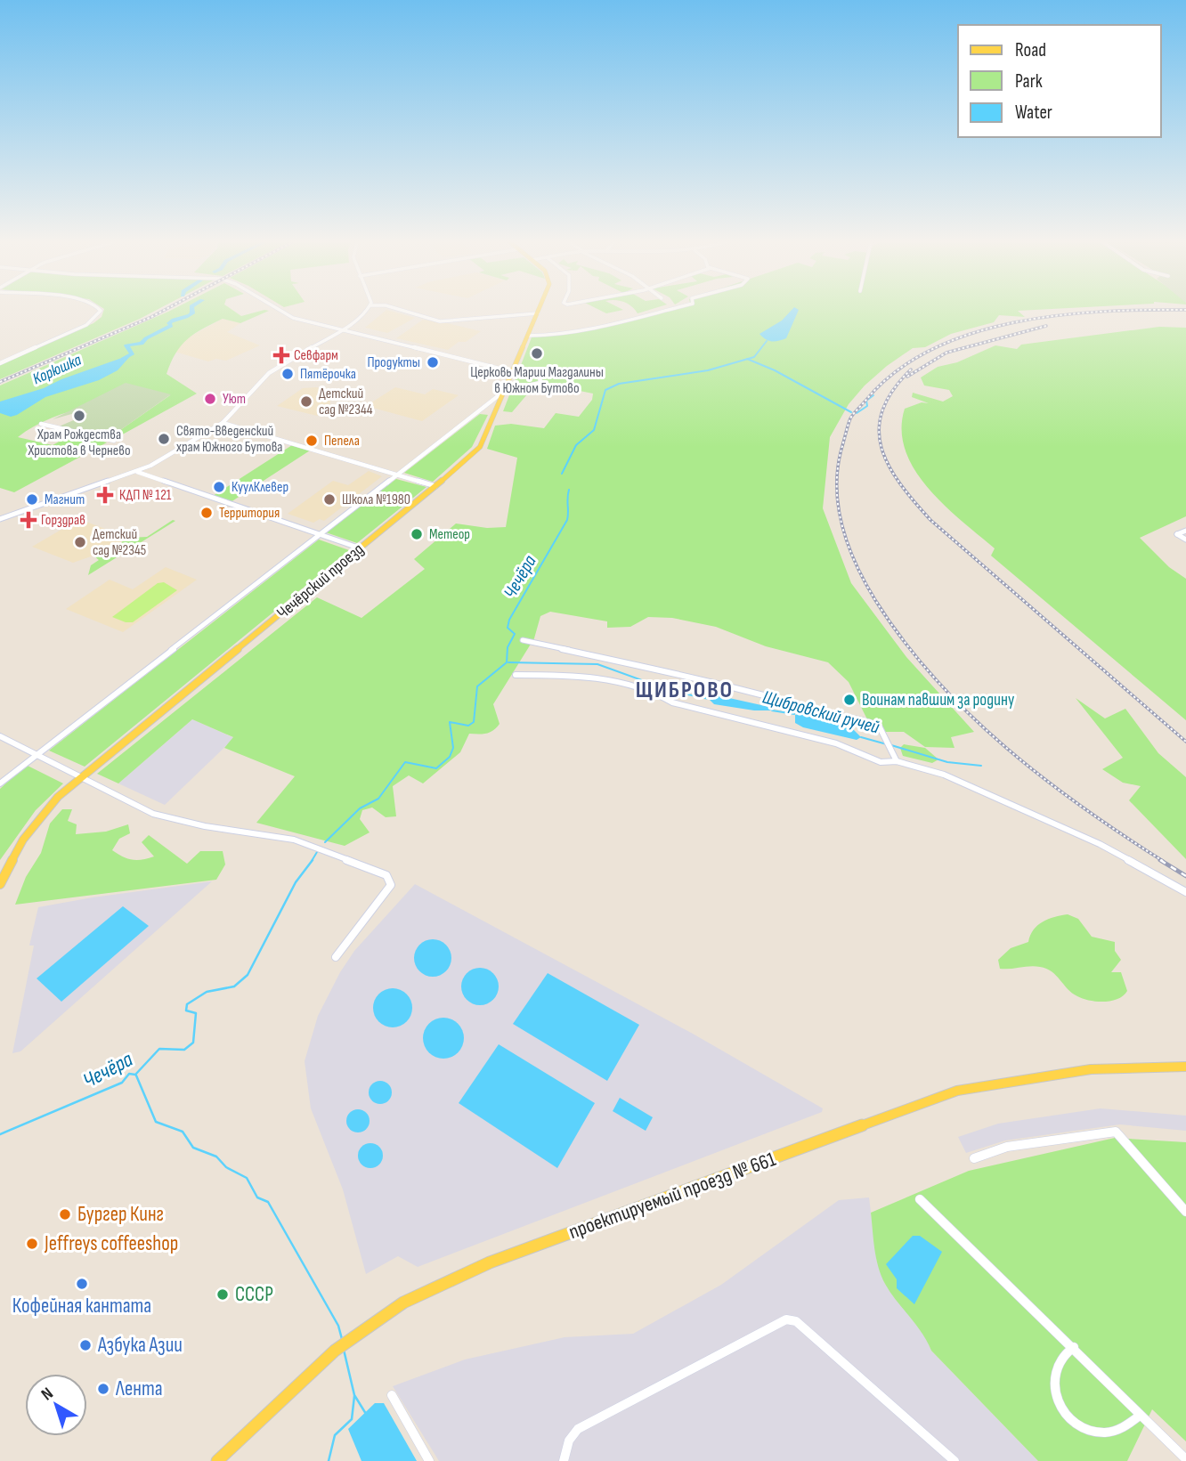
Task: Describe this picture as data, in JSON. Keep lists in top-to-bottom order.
{
  "streets": {
    "main road": ["Чечёрский проезд", "проектируемый проезд № 661"]
  },
  "districts": ["ЩИБРОВО"],
  "water": ["Корюшка", "Чечёра", "Щибровский ручей"],
  "places": {
    "other": [
      "Церковь Марии Магдалины в Южном Бутово",
      "Продукты",
      "Пятёрочка",
      "Уют",
      "Детский сад №2344",
      "Храм Рождества Христова в Чернево",
      "Свято-Введенский храм Южного Бутова",
      "Пепела",
      "КуулКлевер",
      "Магнит",
      "Школа №1980",
      "Территория",
      "Метеор",
      "Детский сад №2345",
      "Воинам павшим за родину",
      "Бургер Кинг",
      "Jeffreys coffeeshop",
      "Кофейная кантата",
      "СССР",
      "Азбука Азии",
      "Лента"
    ],
    "health": ["Севфарм", "КДП № 121", "Горздрав"]
  },
  "legend": ["Road", "Park", "Water"],
  "north": "top left"
}
